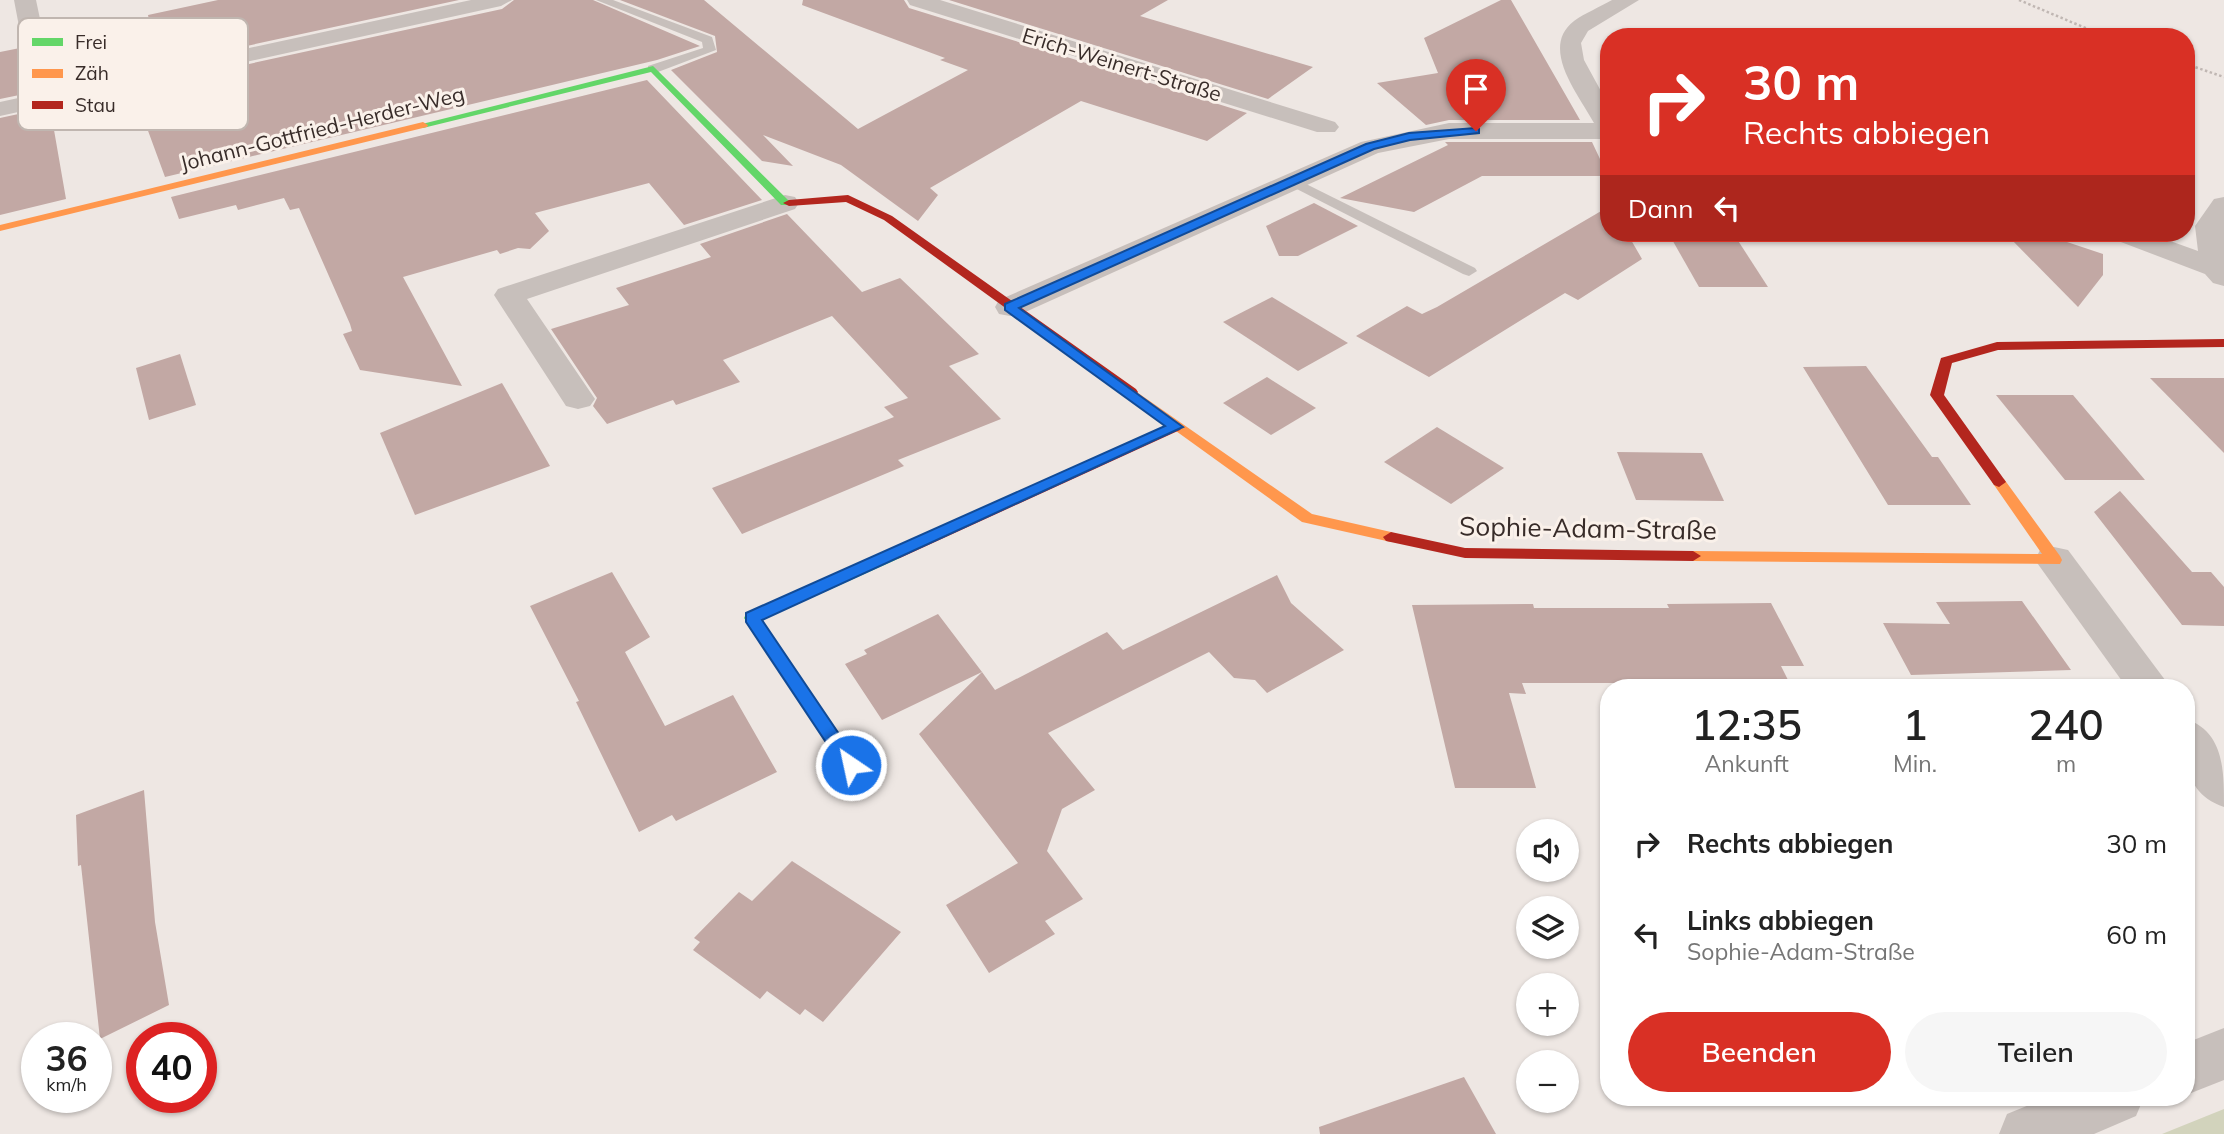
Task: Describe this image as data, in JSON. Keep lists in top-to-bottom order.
{
  "streets": {
    "street": ["Erich-Weinert-Straße", "Johann-Gottfried-Herder-Weg", "Sophie-Adam-Straße"]
  },
  "legend": ["Frei", "Zäh", "Stau"],
  "page": {
    "turn": ["30 m", "Rechts abbiegen"],
    "then": "Dann",
    "eta": [
      "12:35",
      "Ankunft",
      "1",
      "Min.",
      "240",
      "m"
    ],
    "list": [
      {
        "name": "Rechts abbiegen",
        "value": "30 m"
      },
      {
        "name": "Links abbiegen",
        "note": "Sophie-Adam-Straße",
        "value": "60 m"
      }
    ],
    "map_buttons": ["+", "−"],
    "buttons": ["Beenden", "Teilen"],
    "speed": "36 km/h",
    "limit": "40"
  }
}
